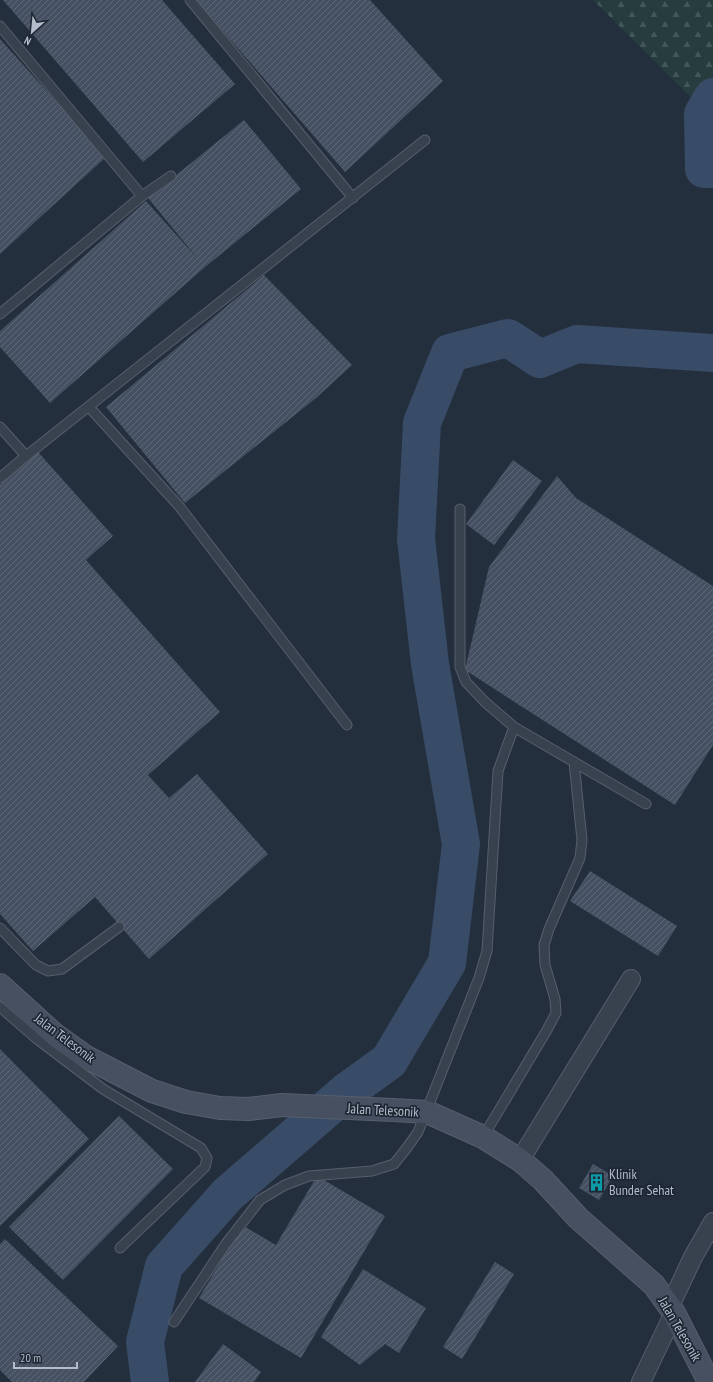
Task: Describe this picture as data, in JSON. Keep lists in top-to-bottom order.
{
  "streets": {
    "street": ["Jalan Telesonik"]
  },
  "places": {
    "building": ["Klinik Bunder Sehat"]
  },
  "scale_bar": "20 m",
  "north": "bottom left"
}
